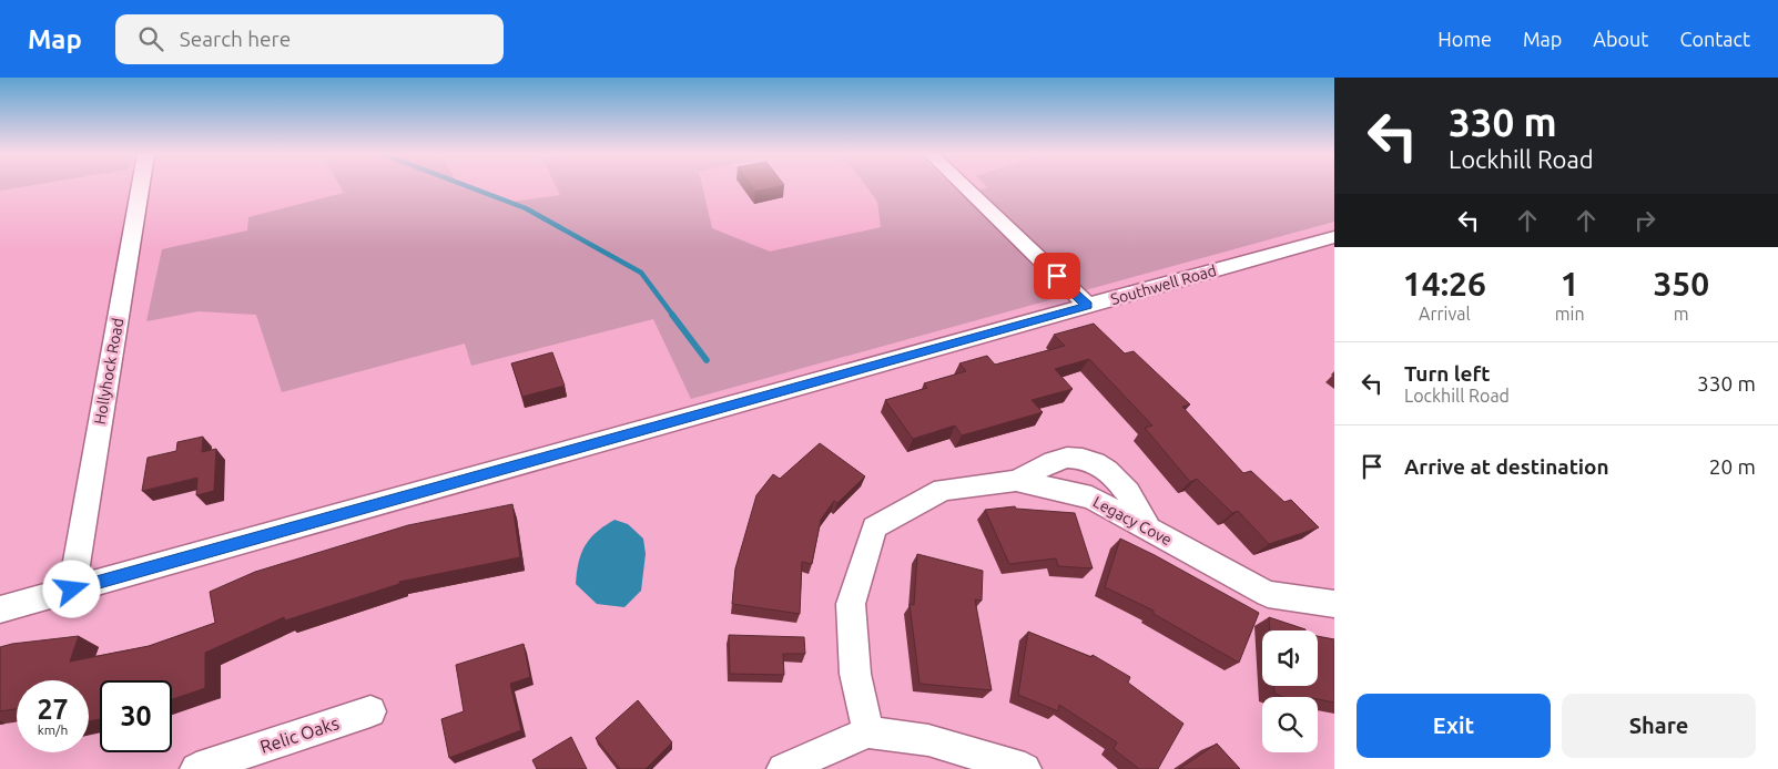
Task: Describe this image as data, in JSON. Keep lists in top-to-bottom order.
{
  "streets": {
    "street": [
      "Southwell Road",
      "Hollyhock Road",
      "Legacy Cove",
      "Relic Oaks"
    ]
  },
  "crossings": [
    ["Southwell Road", "Hollyhock Road"]
  ],
  "page": {
    "header": "Map",
    "search": "Search here",
    "nav": [
      "Home",
      "Map",
      "About",
      "Contact"
    ],
    "turn": ["330 m", "Lockhill Road"],
    "eta": [
      "14:26",
      "Arrival",
      "1",
      "min",
      "350",
      "m"
    ],
    "list": [
      {
        "name": "Turn left",
        "note": "Lockhill Road",
        "value": "330 m"
      },
      {
        "name": "Arrive at destination",
        "value": "20 m"
      }
    ],
    "speed": "27 km/h",
    "limit": "30",
    "buttons": ["Exit", "Share"]
  }
}
